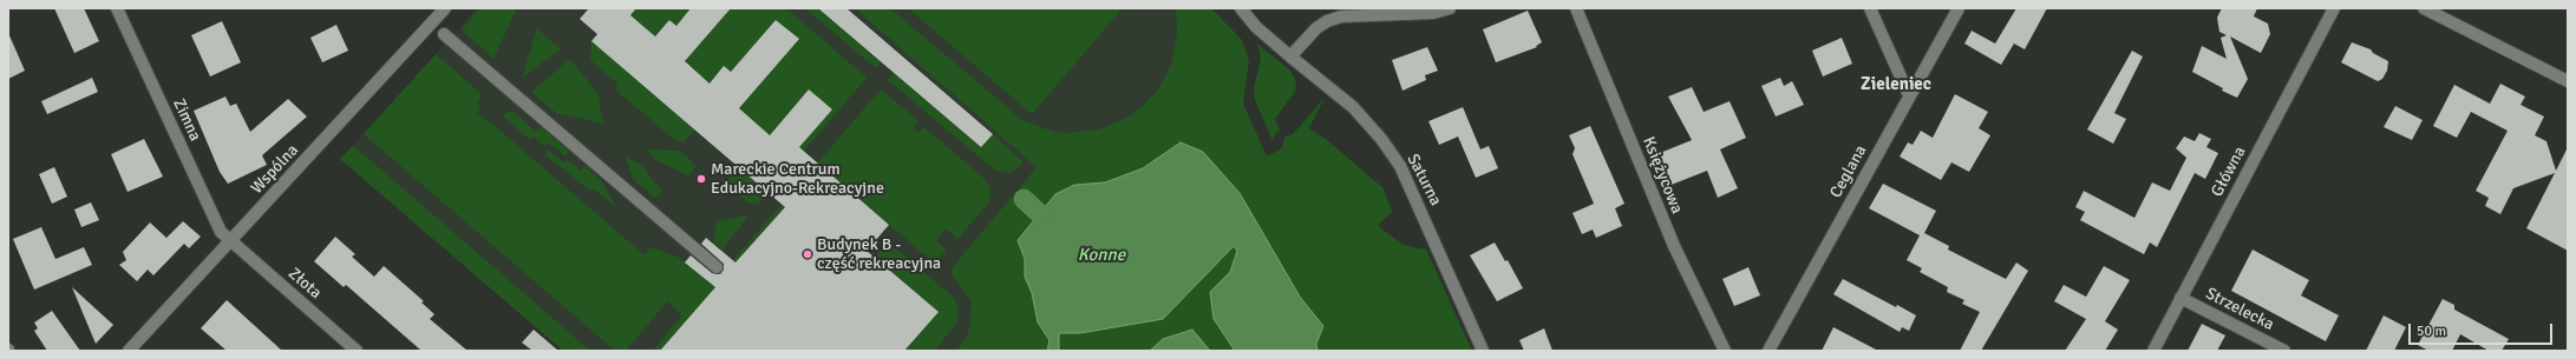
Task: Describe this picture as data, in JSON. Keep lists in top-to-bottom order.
{
  "streets": {
    "street": [
      "Zimna",
      "Wspólna",
      "Ceglana",
      "Główna",
      "Księżycowa",
      "Saturna",
      "Złota",
      "Strzelecka"
    ]
  },
  "crossings": [
    ["Zimna", "Wspólna"],
    ["Zimna", "Złota"],
    ["Wspólna", "Złota"],
    ["Główna", "Strzelecka"]
  ],
  "districts": ["Zieleniec"],
  "water": ["Konne"],
  "places": ["Mareckie Centrum Edukacyjno-Rekreacyjne", "Budynek B - część rekreacyjna"],
  "scale_bar": "50 m"
}
